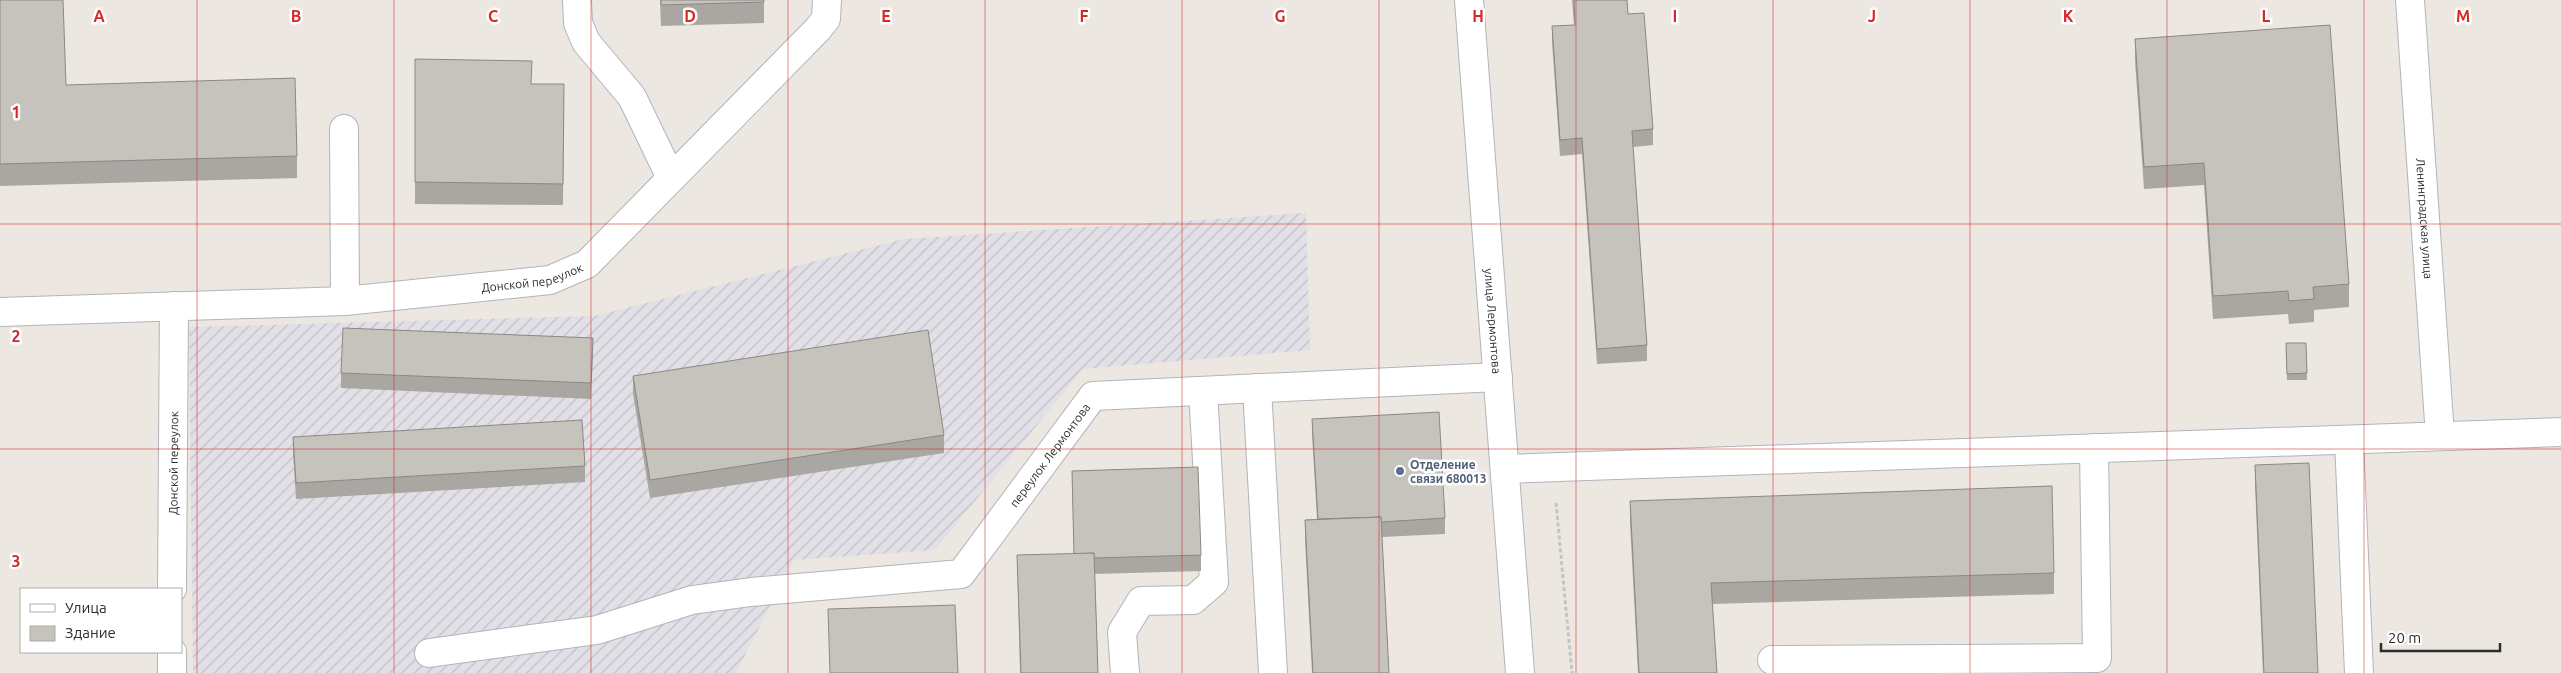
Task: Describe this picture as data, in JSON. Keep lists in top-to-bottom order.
{
  "streets": {
    "street": [
      "Ленинградская улица",
      "Донской переулок",
      "улица Лермонтова",
      "переулок Лермонтова"
    ]
  },
  "crossings": [
    ["улица Лермонтова", "переулок Лермонтова"]
  ],
  "places": ["Отделение связи 680013"],
  "legend": ["Улица", "Здание"],
  "scale_bar": "20 m",
  "grid": {
    "columns": [
      "A",
      "B",
      "C",
      "D",
      "E",
      "F",
      "G",
      "H",
      "I",
      "J",
      "K",
      "L",
      "M"
    ],
    "rows": ["1", "2", "3"]
  }
}
